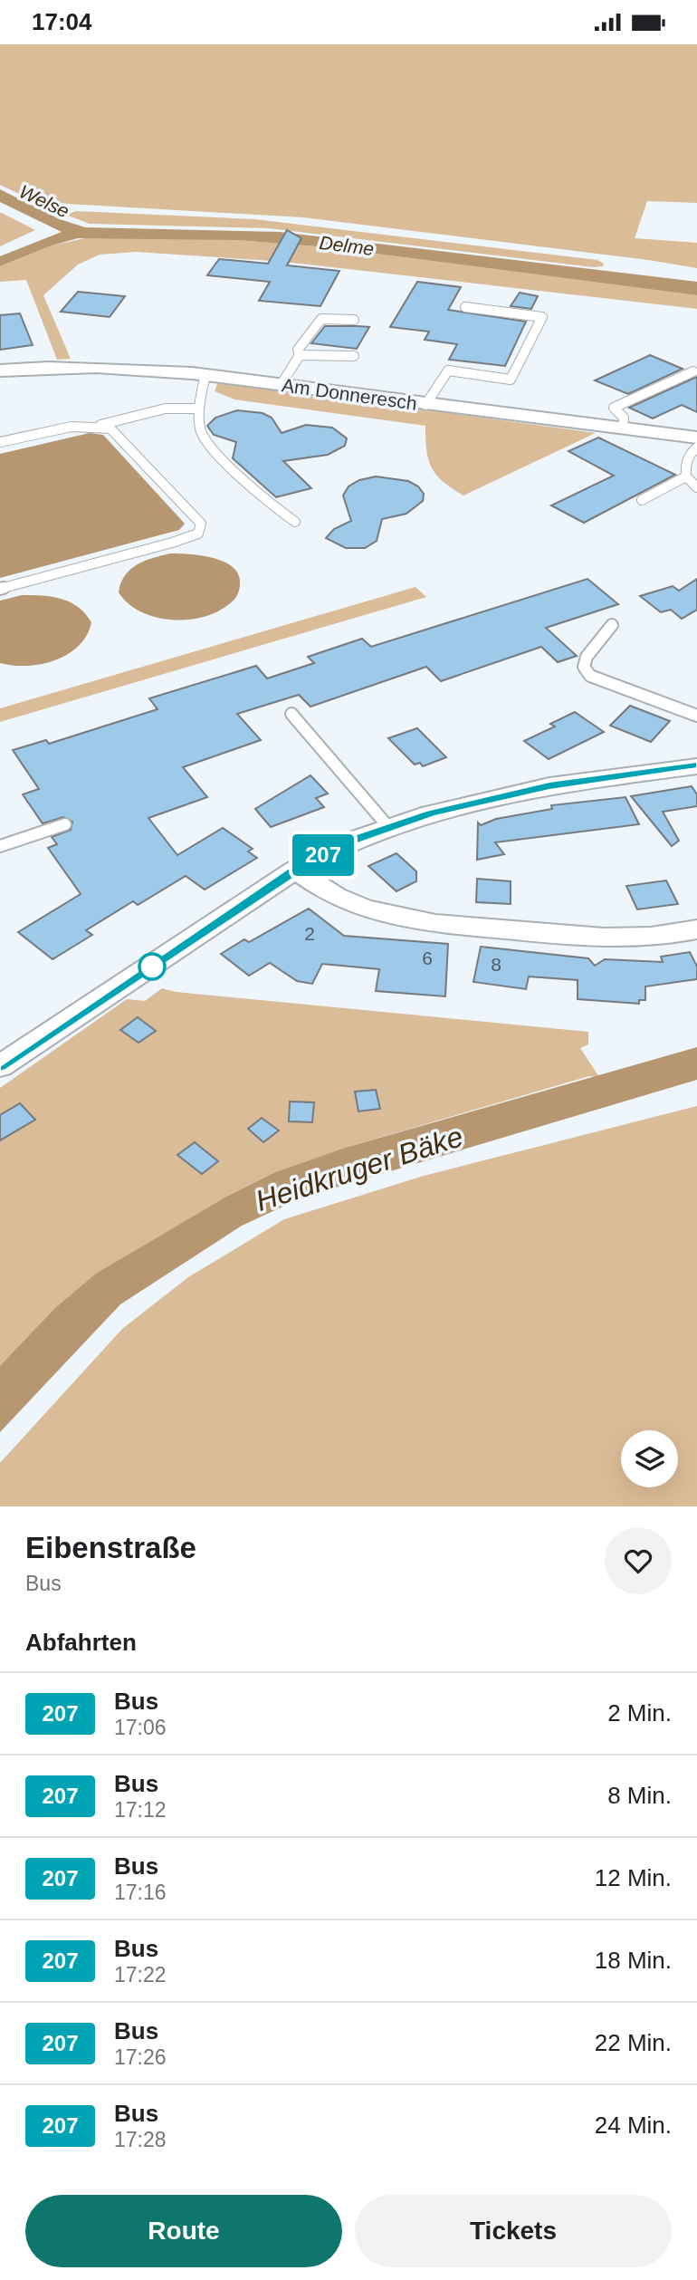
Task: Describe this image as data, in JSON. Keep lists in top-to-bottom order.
{
  "streets": {
    "street": ["Am Donneresch"]
  },
  "water": ["Welse", "Delme", "Heidkruger Bäke"],
  "lines": ["bus line 207"],
  "house_numbers": ["2", "6", "8"],
  "page": {
    "status": "17:04",
    "on_map": "207",
    "heading": [
      ["Eibenstraße", "Bus"],
      "Abfahrten"
    ],
    "list": [
      {
        "mark": "207",
        "name": "Bus",
        "note": "17:06",
        "value": "2 Min."
      },
      {
        "mark": "207",
        "name": "Bus",
        "note": "17:12",
        "value": "8 Min."
      },
      {
        "mark": "207",
        "name": "Bus",
        "note": "17:16",
        "value": "12 Min."
      },
      {
        "mark": "207",
        "name": "Bus",
        "note": "17:22",
        "value": "18 Min."
      },
      {
        "mark": "207",
        "name": "Bus",
        "note": "17:26",
        "value": "22 Min."
      },
      {
        "mark": "207",
        "name": "Bus",
        "note": "17:28",
        "value": "24 Min."
      }
    ],
    "buttons": ["Route", "Tickets"]
  }
}
